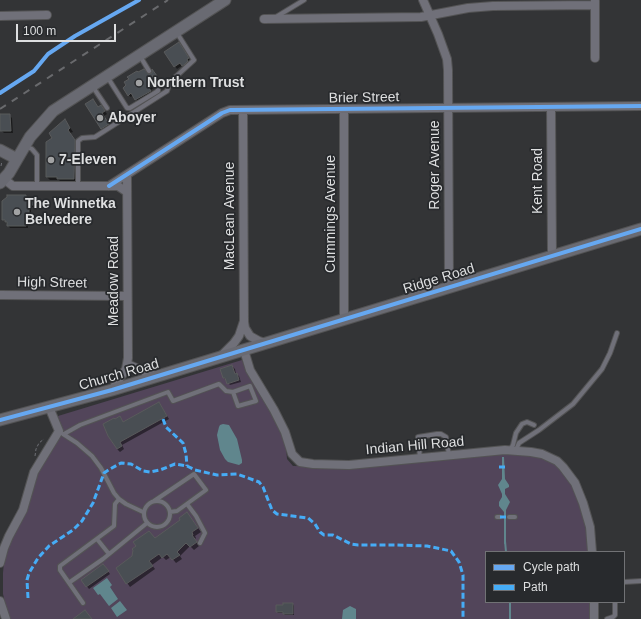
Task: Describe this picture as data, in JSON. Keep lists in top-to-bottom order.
{
  "streets": {
    "street": [
      "Brier Street",
      "Roger Avenue",
      "Kent Road",
      "Cummings Avenue",
      "MacLean Avenue",
      "Ridge Road",
      "Meadow Road",
      "High Street",
      "Church Road",
      "Indian Hill Road"
    ]
  },
  "crossings": [
    ["Brier Street", "Roger Avenue"],
    ["Brier Street", "Kent Road"],
    ["Brier Street", "Cummings Avenue"],
    ["Brier Street", "MacLean Avenue"],
    ["Brier Street", "Meadow Road"],
    ["Roger Avenue", "Ridge Road"],
    ["Kent Road", "Ridge Road"],
    ["Cummings Avenue", "Ridge Road"],
    ["MacLean Avenue", "Ridge Road"],
    ["MacLean Avenue", "Church Road"],
    ["Ridge Road", "Church Road"],
    ["Ridge Road", "Indian Hill Road"],
    ["Meadow Road", "High Street"],
    ["Church Road", "Indian Hill Road"]
  ],
  "places": [
    "Northern Trust",
    "Aboyer",
    "7-Eleven",
    "The Winnetka Belvedere"
  ],
  "legend": ["Cycle path", "Path"],
  "scale_bar": "100 m"
}
